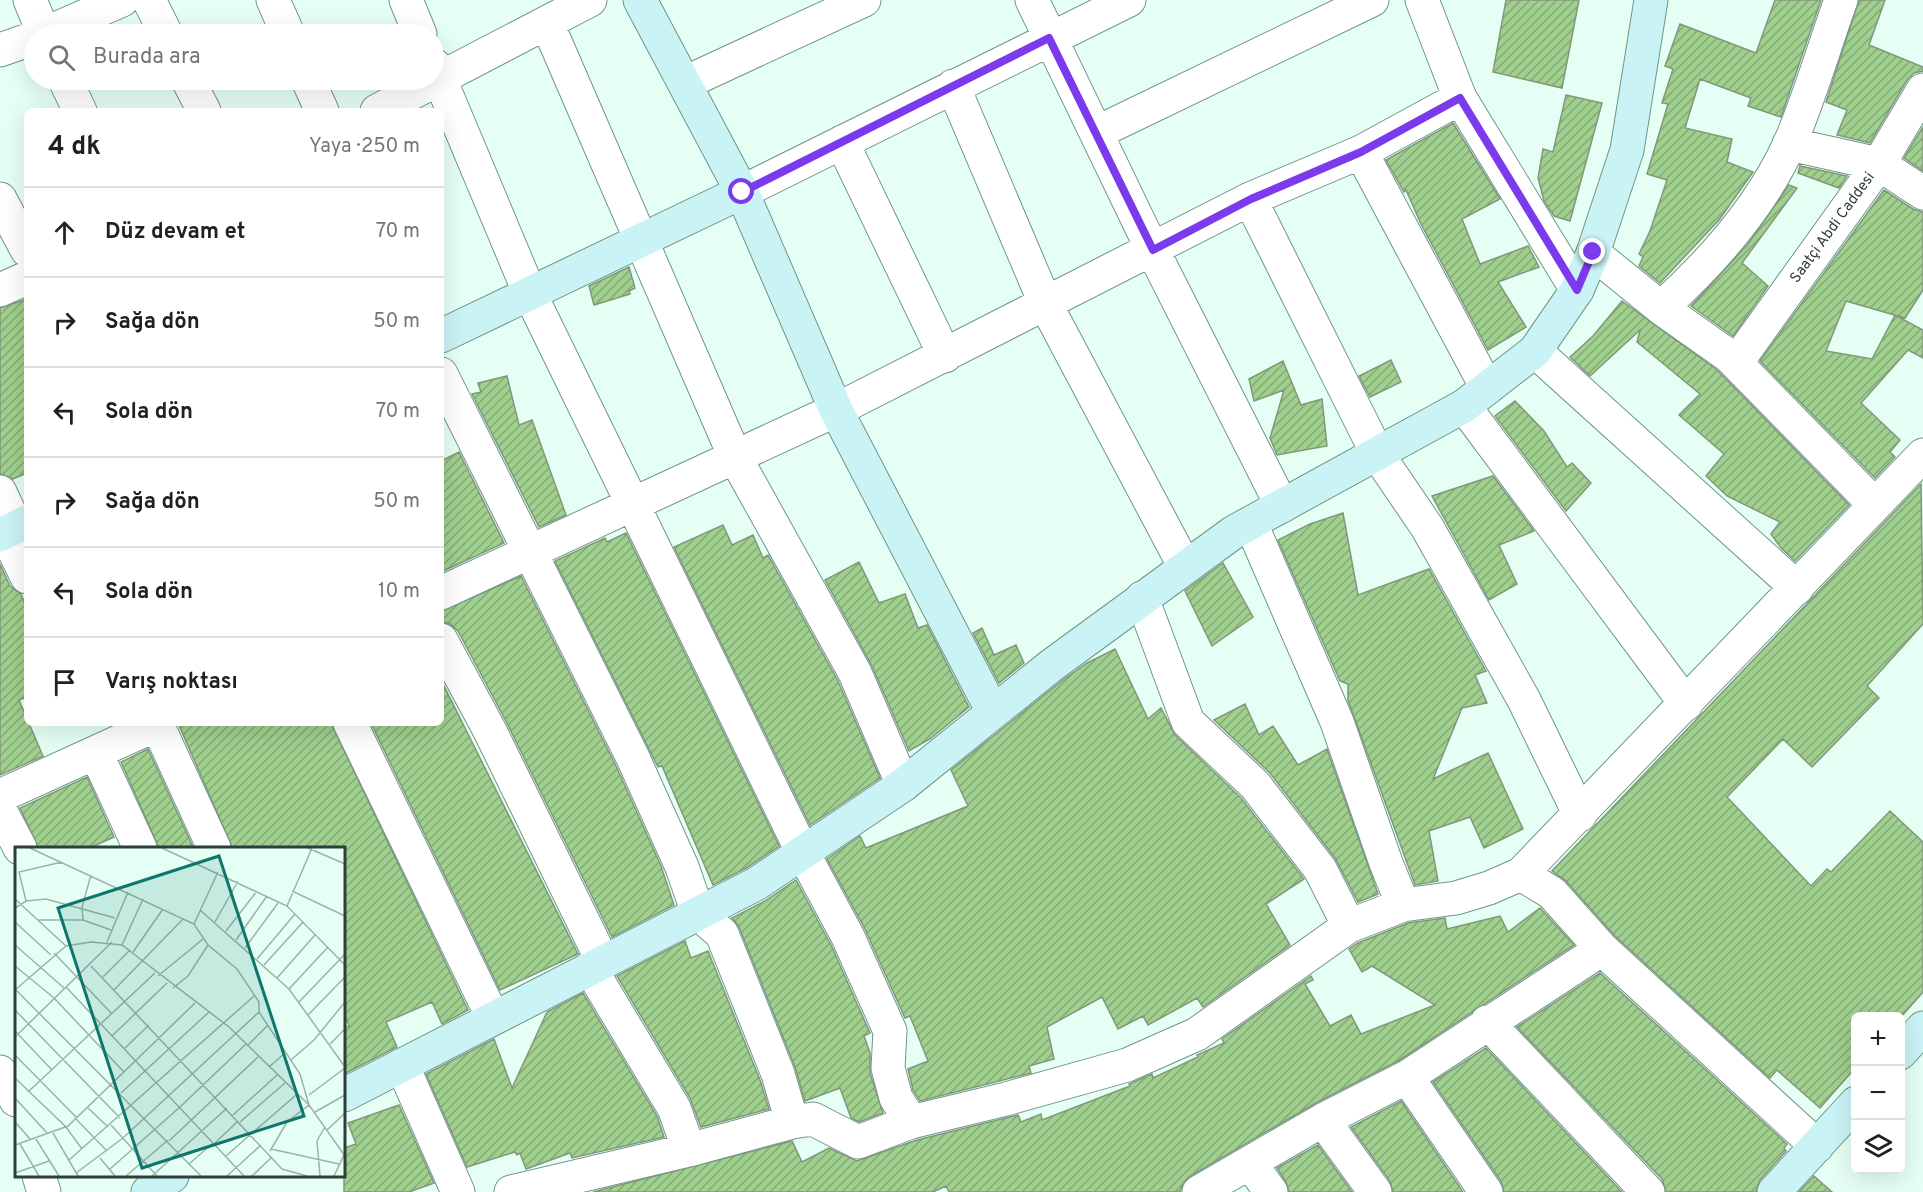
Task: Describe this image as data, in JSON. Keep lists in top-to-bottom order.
{
  "streets": {
    "street": ["Saatçi Abdi Caddesi"]
  },
  "page": {
    "search": "Burada ara",
    "heading": ["4 dk", "Yaya · 250 m"],
    "list": [
      ["Düz devam et", "70 m"],
      ["Sağa dön", "50 m"],
      ["Sola dön", "70 m"],
      ["Sağa dön", "50 m"],
      ["Sola dön", "10 m"],
      "Varış noktası"
    ],
    "map_buttons": ["+", "−"]
  }
}
